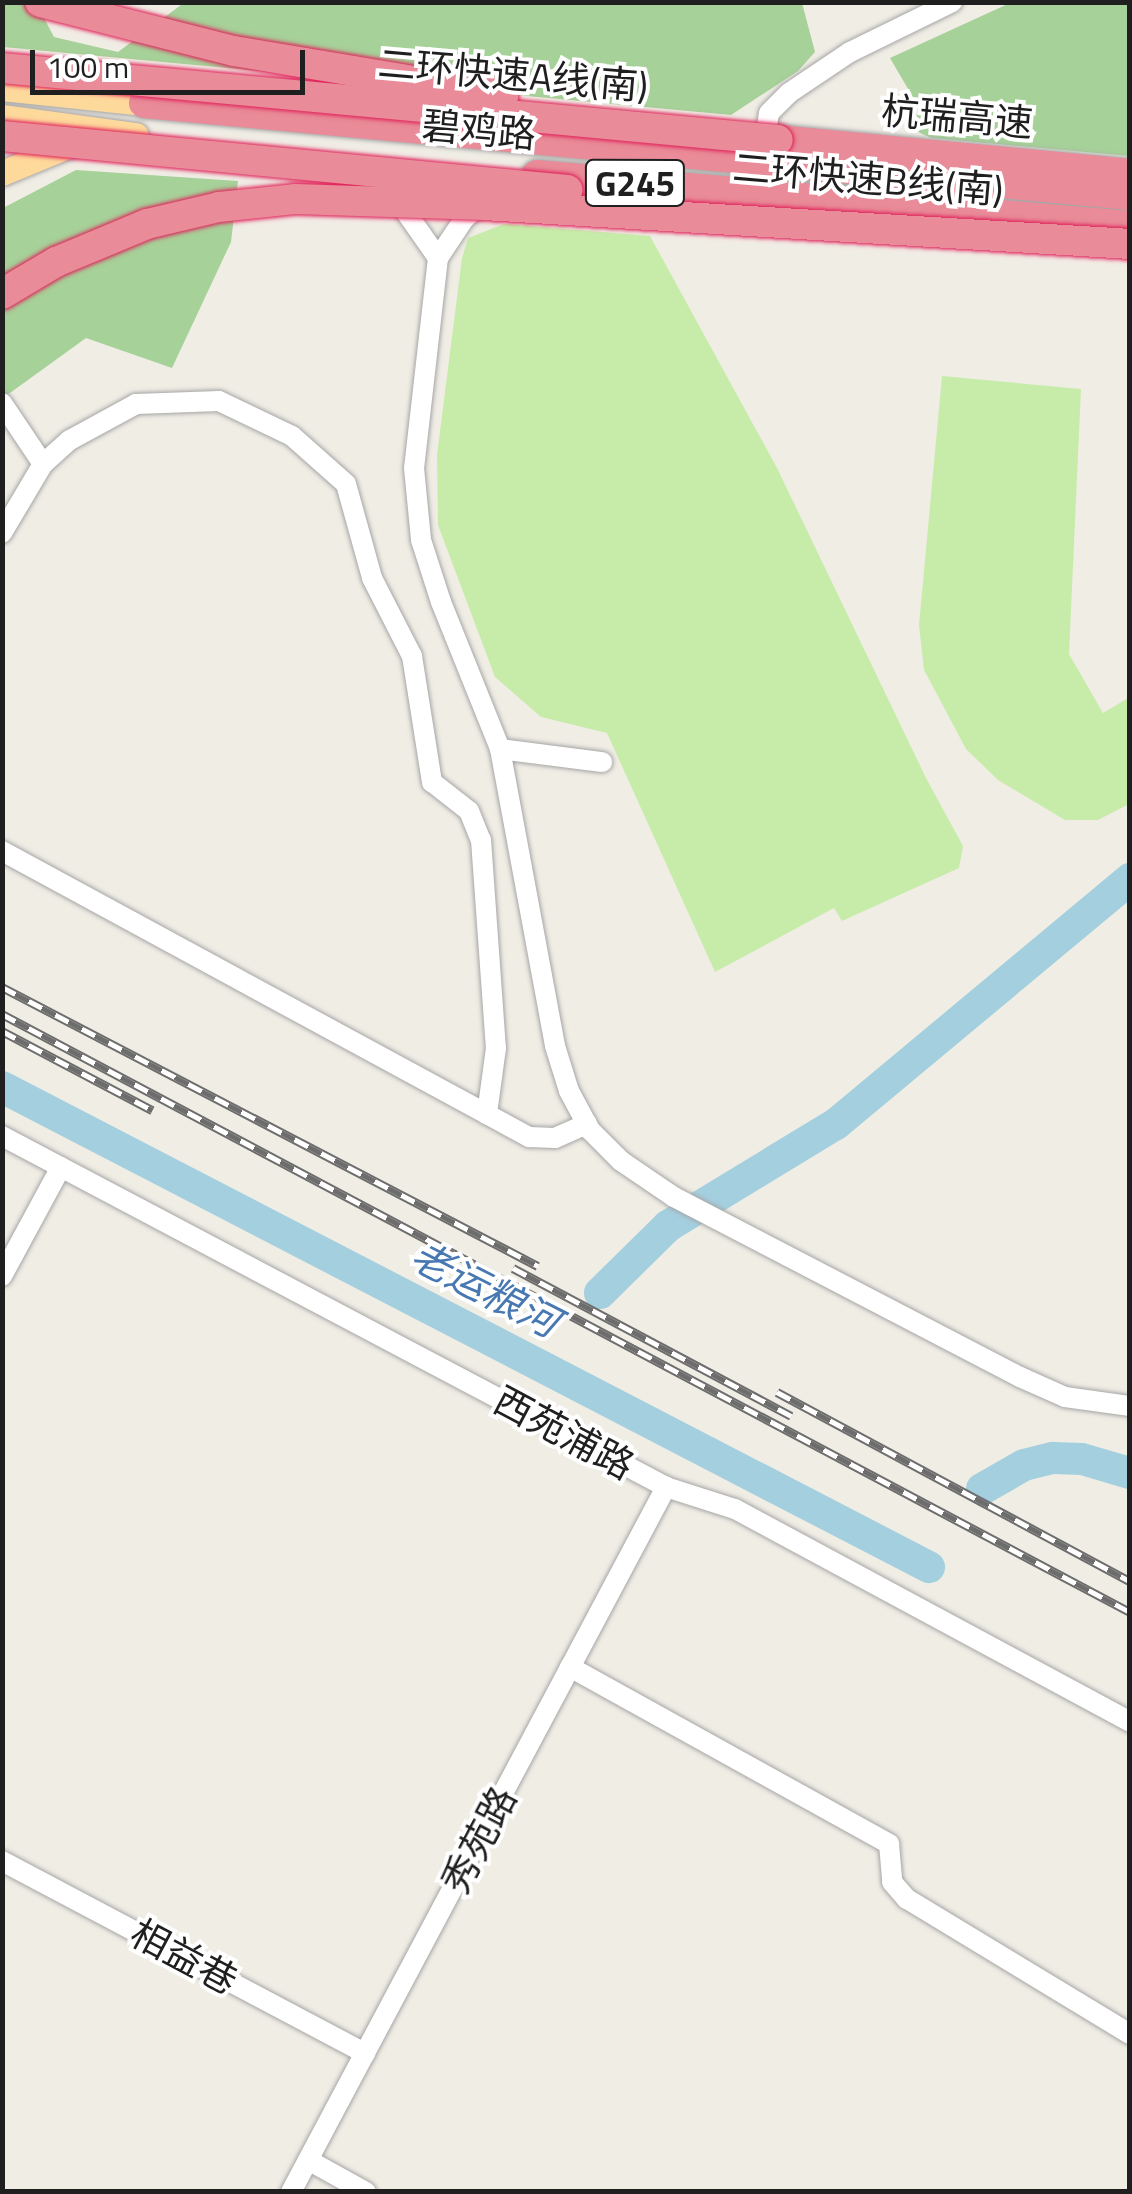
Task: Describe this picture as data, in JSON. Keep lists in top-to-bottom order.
{
  "streets": {
    "highway": [
      "二环快速A线(南)",
      "杭瑞高速",
      "碧鸡路",
      "二环快速B线(南)",
      "G245"
    ],
    "street": ["西苑浦路", "秀苑路", "相益巷"]
  },
  "crossings": [
    ["二环快速A线(南)", "杭瑞高速"],
    ["二环快速A线(南)", "碧鸡路"],
    ["杭瑞高速", "碧鸡路"],
    ["西苑浦路", "秀苑路"],
    ["秀苑路", "相益巷"]
  ],
  "water": ["老运粮河"],
  "scale_bar": "100 m"
}
